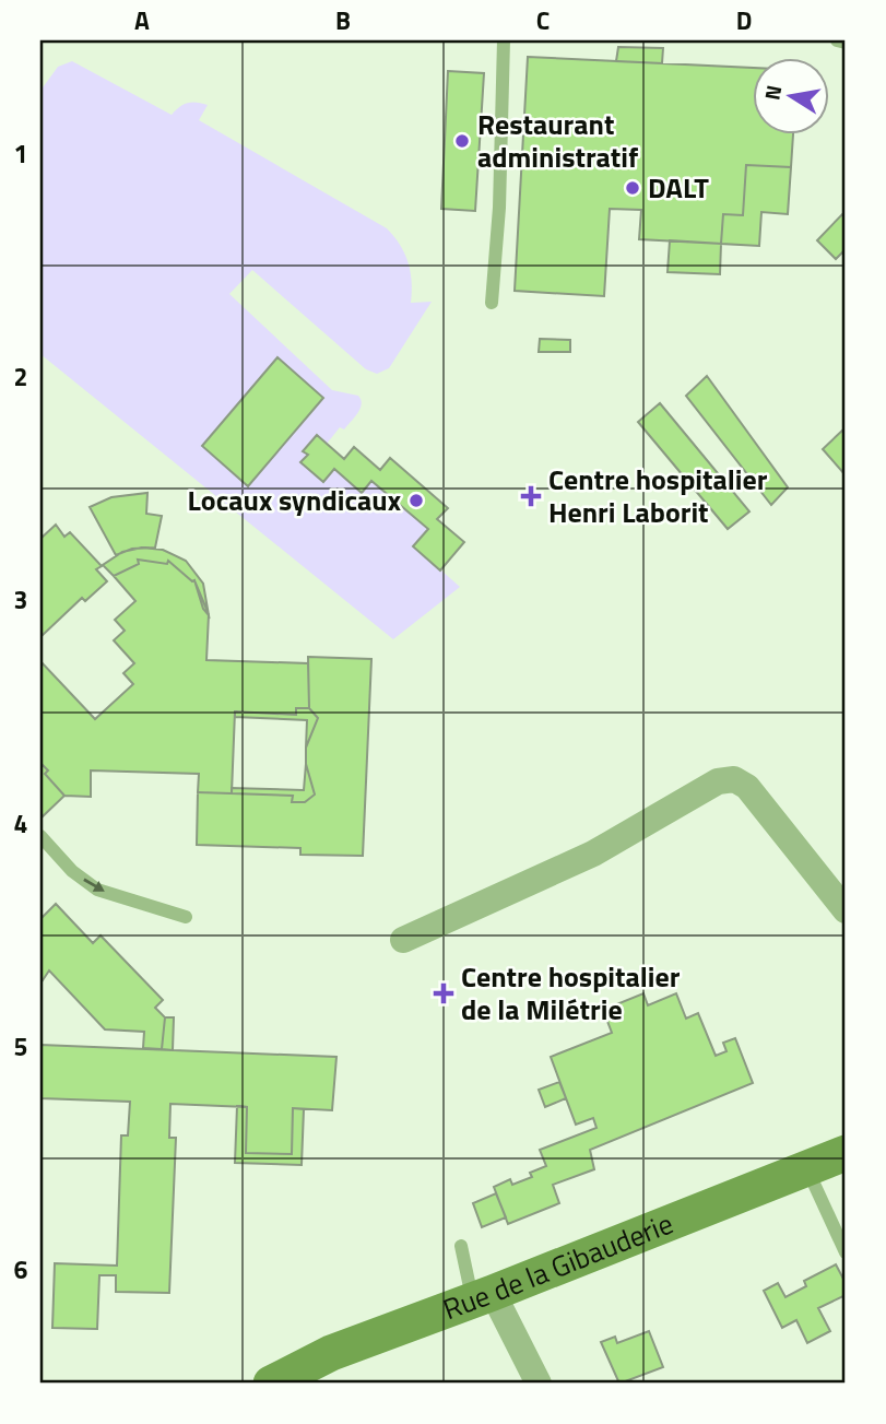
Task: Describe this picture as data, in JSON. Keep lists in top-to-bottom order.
{
  "streets": {
    "street": ["Rue de la Gibauderie"]
  },
  "places": {
    "other": ["Restaurant administratif", "DALT", "Locaux syndicaux"],
    "health": ["Centre hospitalier Henri Laborit", "Centre hospitalier de la Milétrie"]
  },
  "north": "left",
  "grid": {
    "columns": [
      "A",
      "B",
      "C",
      "D"
    ],
    "rows": [
      "1",
      "2",
      "3",
      "4",
      "5",
      "6"
    ]
  }
}
